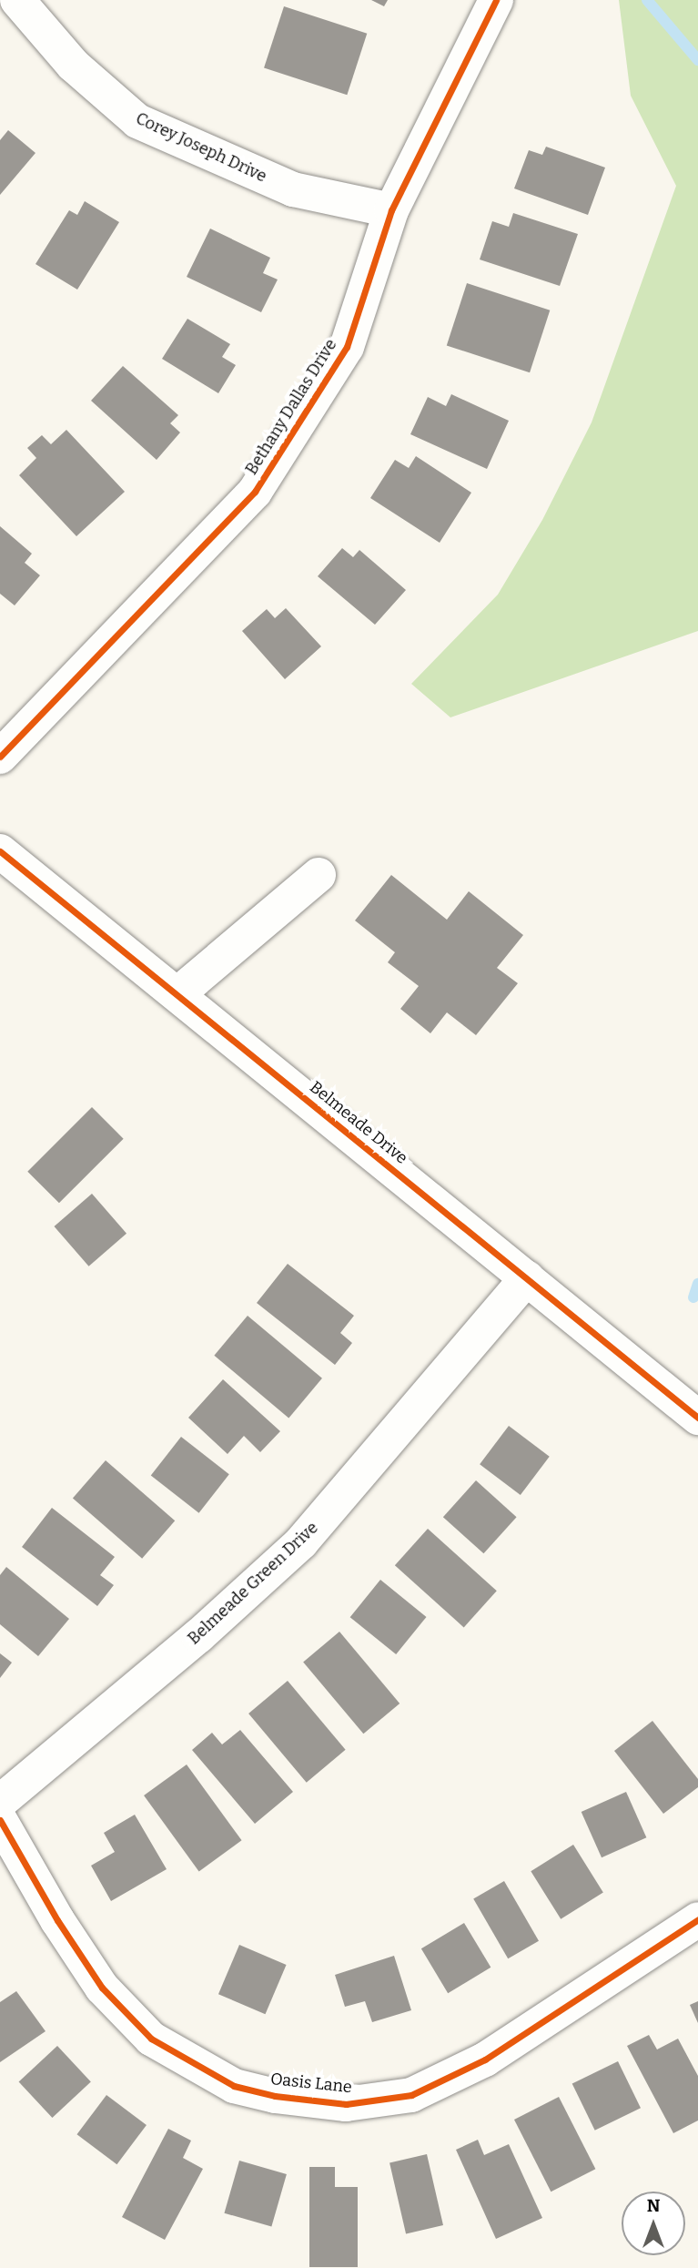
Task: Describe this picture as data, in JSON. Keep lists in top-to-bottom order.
{
  "streets": {
    "street": [
      "Corey Joseph Drive",
      "Bethany Dallas Drive",
      "Belmeade Drive",
      "Belmeade Green Drive",
      "Oasis Lane"
    ]
  },
  "crossings": [
    ["Corey Joseph Drive", "Bethany Dallas Drive"],
    ["Belmeade Drive", "Belmeade Green Drive"]
  ],
  "north": "top"
}
